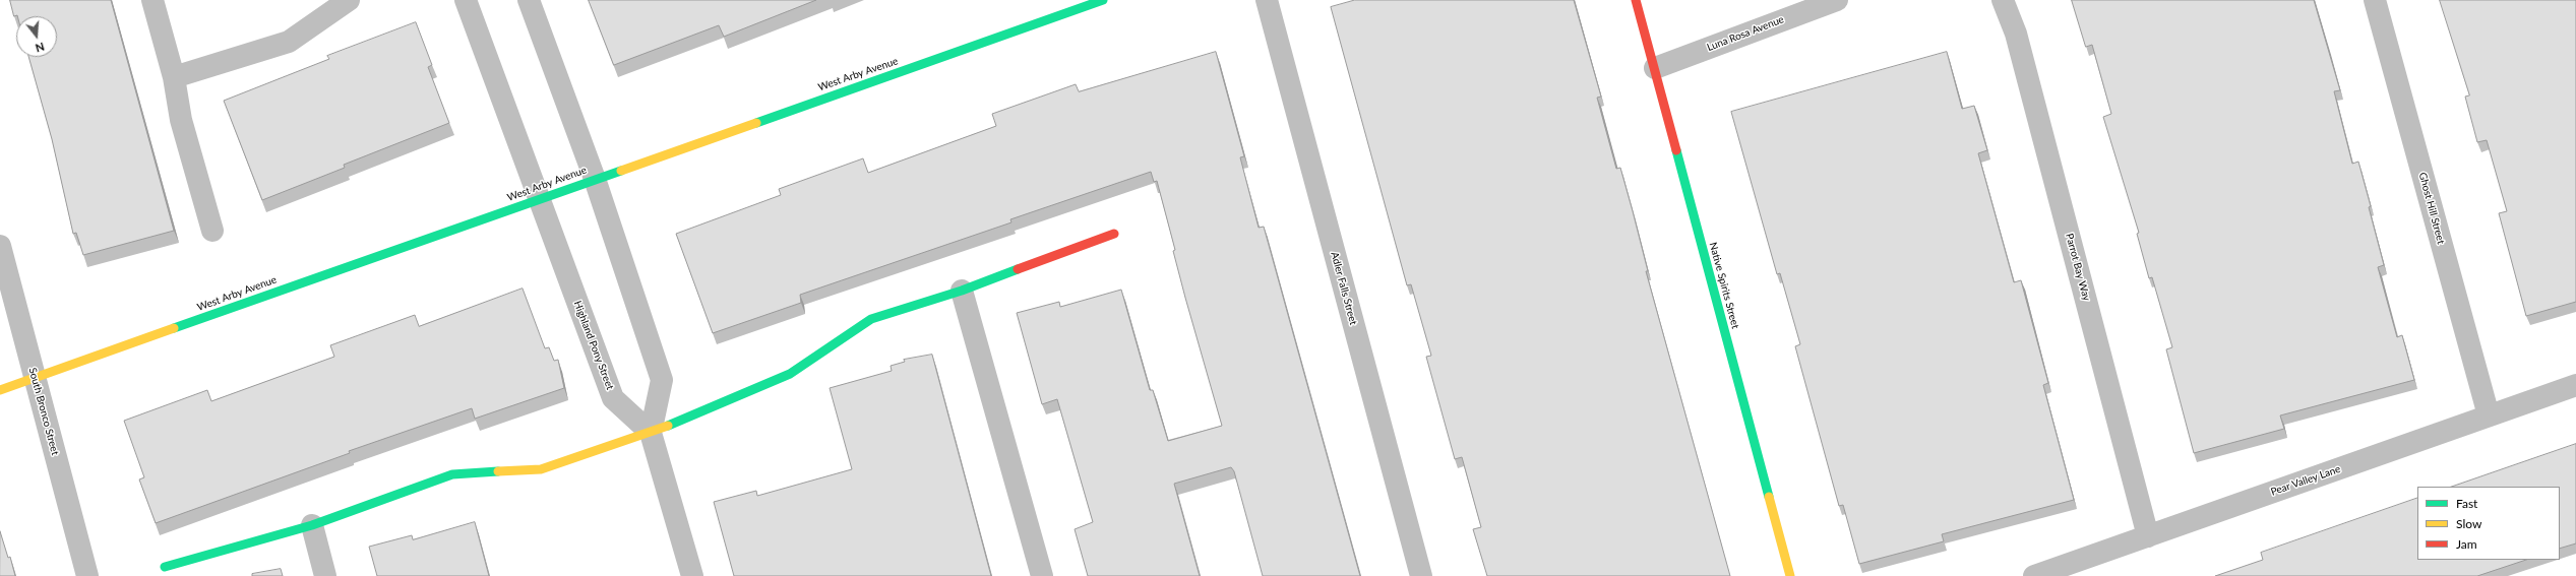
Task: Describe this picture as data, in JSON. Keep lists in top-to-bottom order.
{
  "streets": {
    "street": [
      "Luna Rosa Avenue",
      "West Arby Avenue",
      "Ghost Hill Street",
      "Parrot Bay Way",
      "Native Spirits Street",
      "Adler Falls Street",
      "Highland Pony Street",
      "South Bronco Street",
      "Pear Valley Lane"
    ]
  },
  "crossings": [
    ["Luna Rosa Avenue", "Native Spirits Street"],
    ["West Arby Avenue", "Highland Pony Street"],
    ["West Arby Avenue", "South Bronco Street"],
    ["Ghost Hill Street", "Pear Valley Lane"],
    ["Parrot Bay Way", "Pear Valley Lane"]
  ],
  "legend": ["Fast", "Slow", "Jam"],
  "north": "bottom"
}
